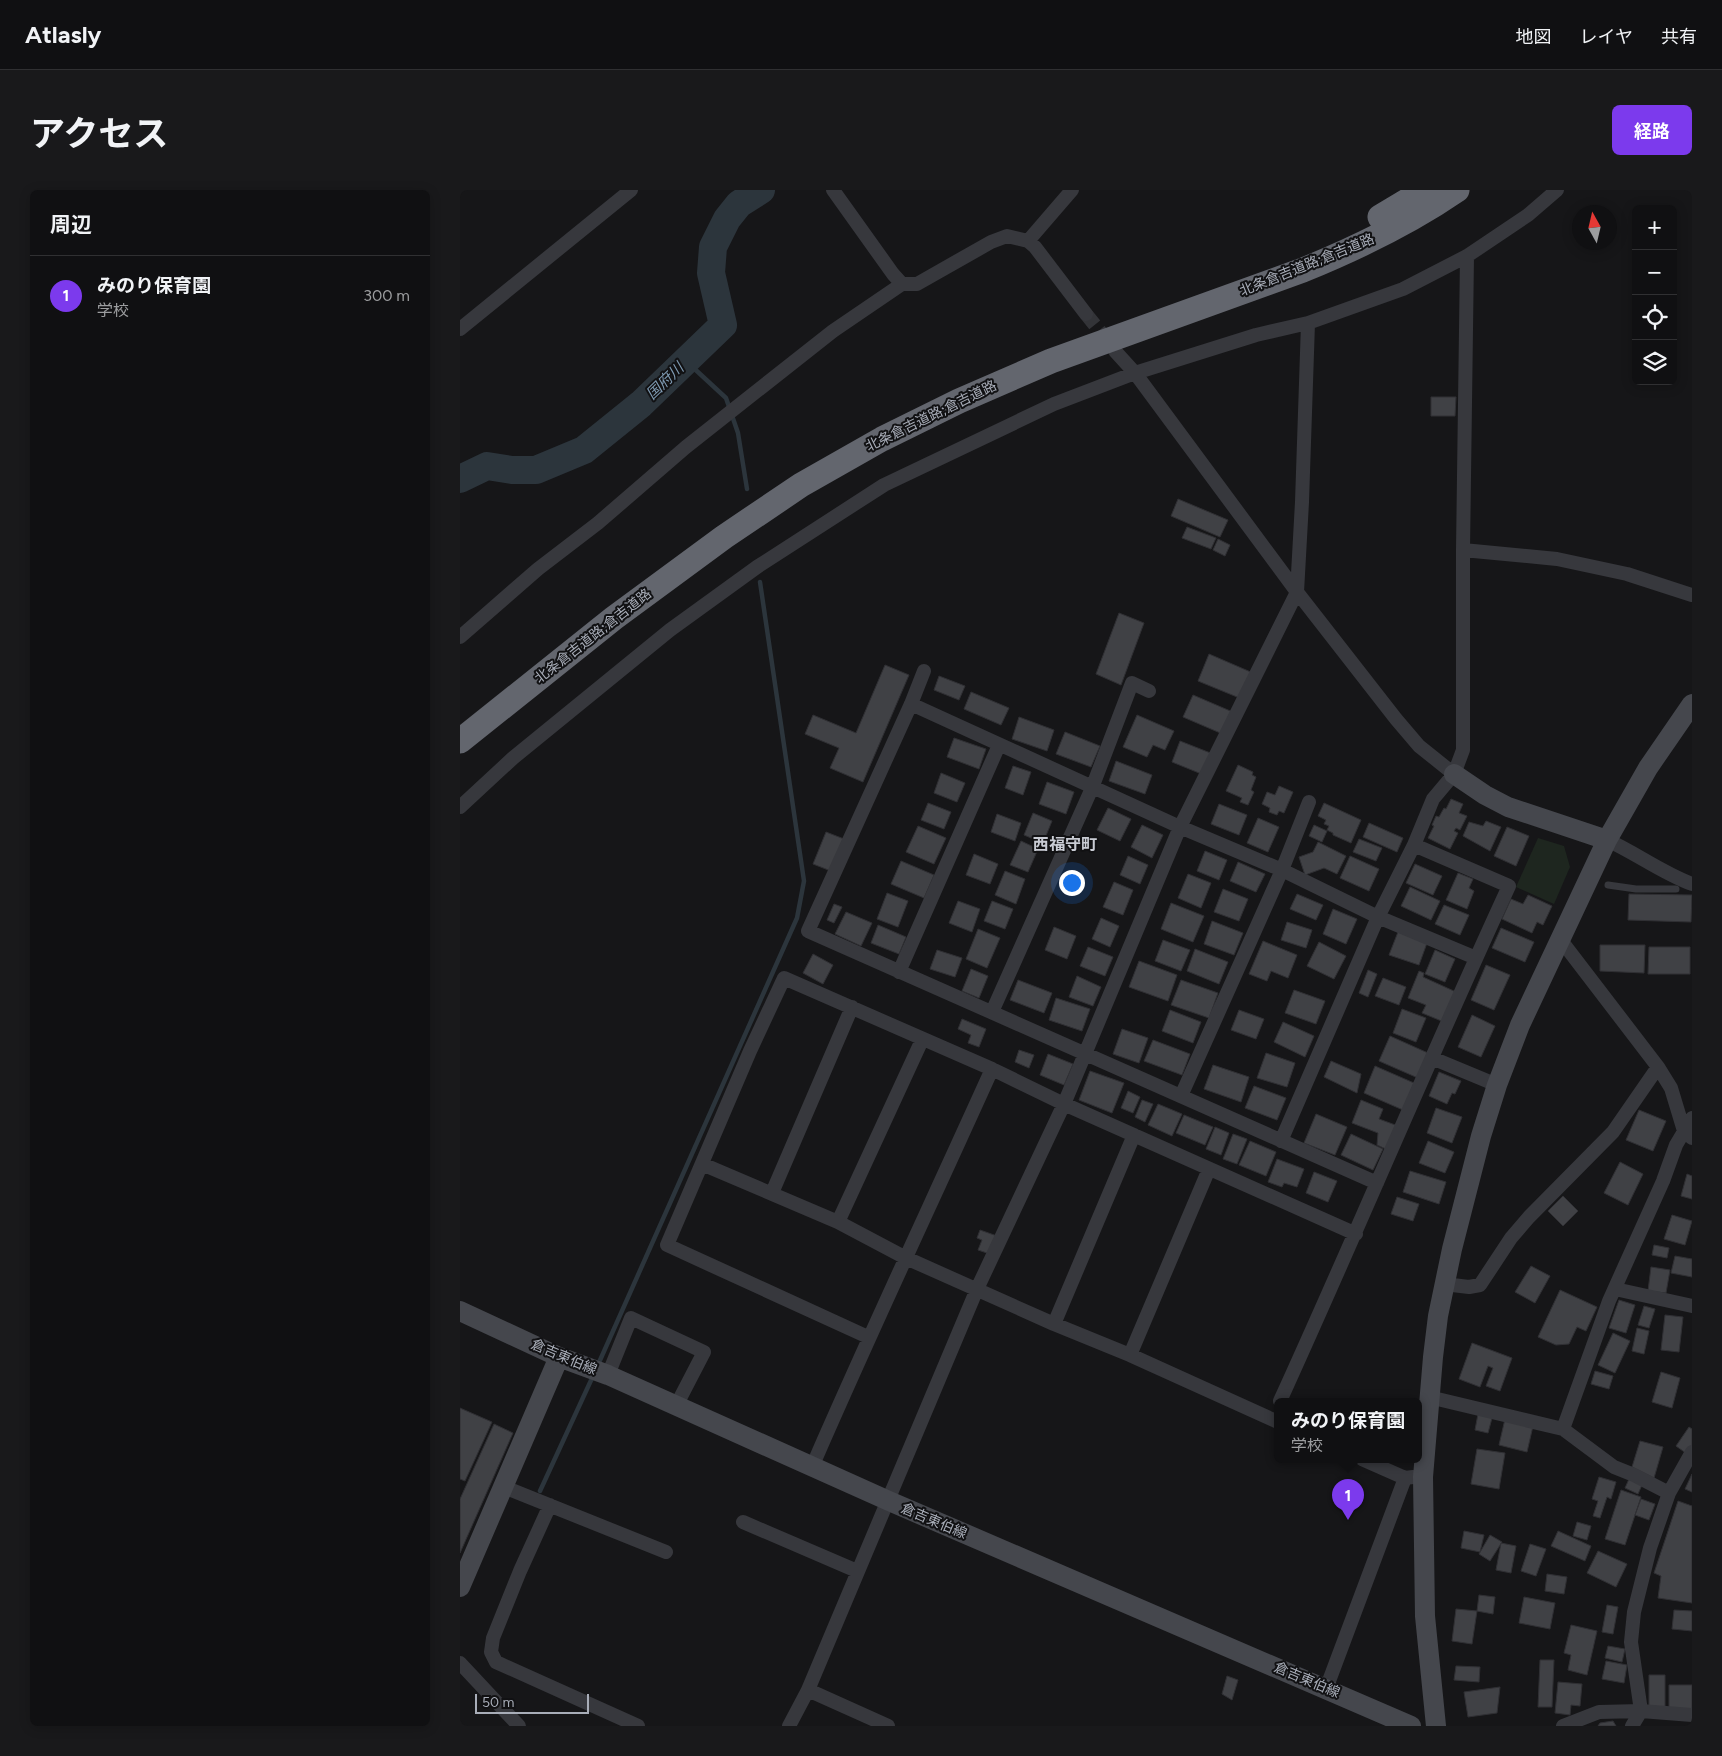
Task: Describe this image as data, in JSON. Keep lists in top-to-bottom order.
{
  "streets": {
    "highway": ["北条倉吉道路;倉吉道路"],
    "street": ["倉吉東伯線"]
  },
  "districts": ["西福守町"],
  "water": ["国府川"],
  "scale_bar": "50 m",
  "north": "top",
  "page": {
    "header": "Atlasly",
    "nav": ["地図", "レイヤ", "共有"],
    "title": "アクセス",
    "buttons": "経路",
    "heading": "周辺",
    "map_buttons": ["+", "−"],
    "list": [
      {
        "mark": "1",
        "name": "みのり保育園",
        "note": "学校",
        "value": "300 m"
      }
    ],
    "popup": ["みのり保育園", "学校"],
    "pins": "1",
    "scale": "50 m"
  }
}
